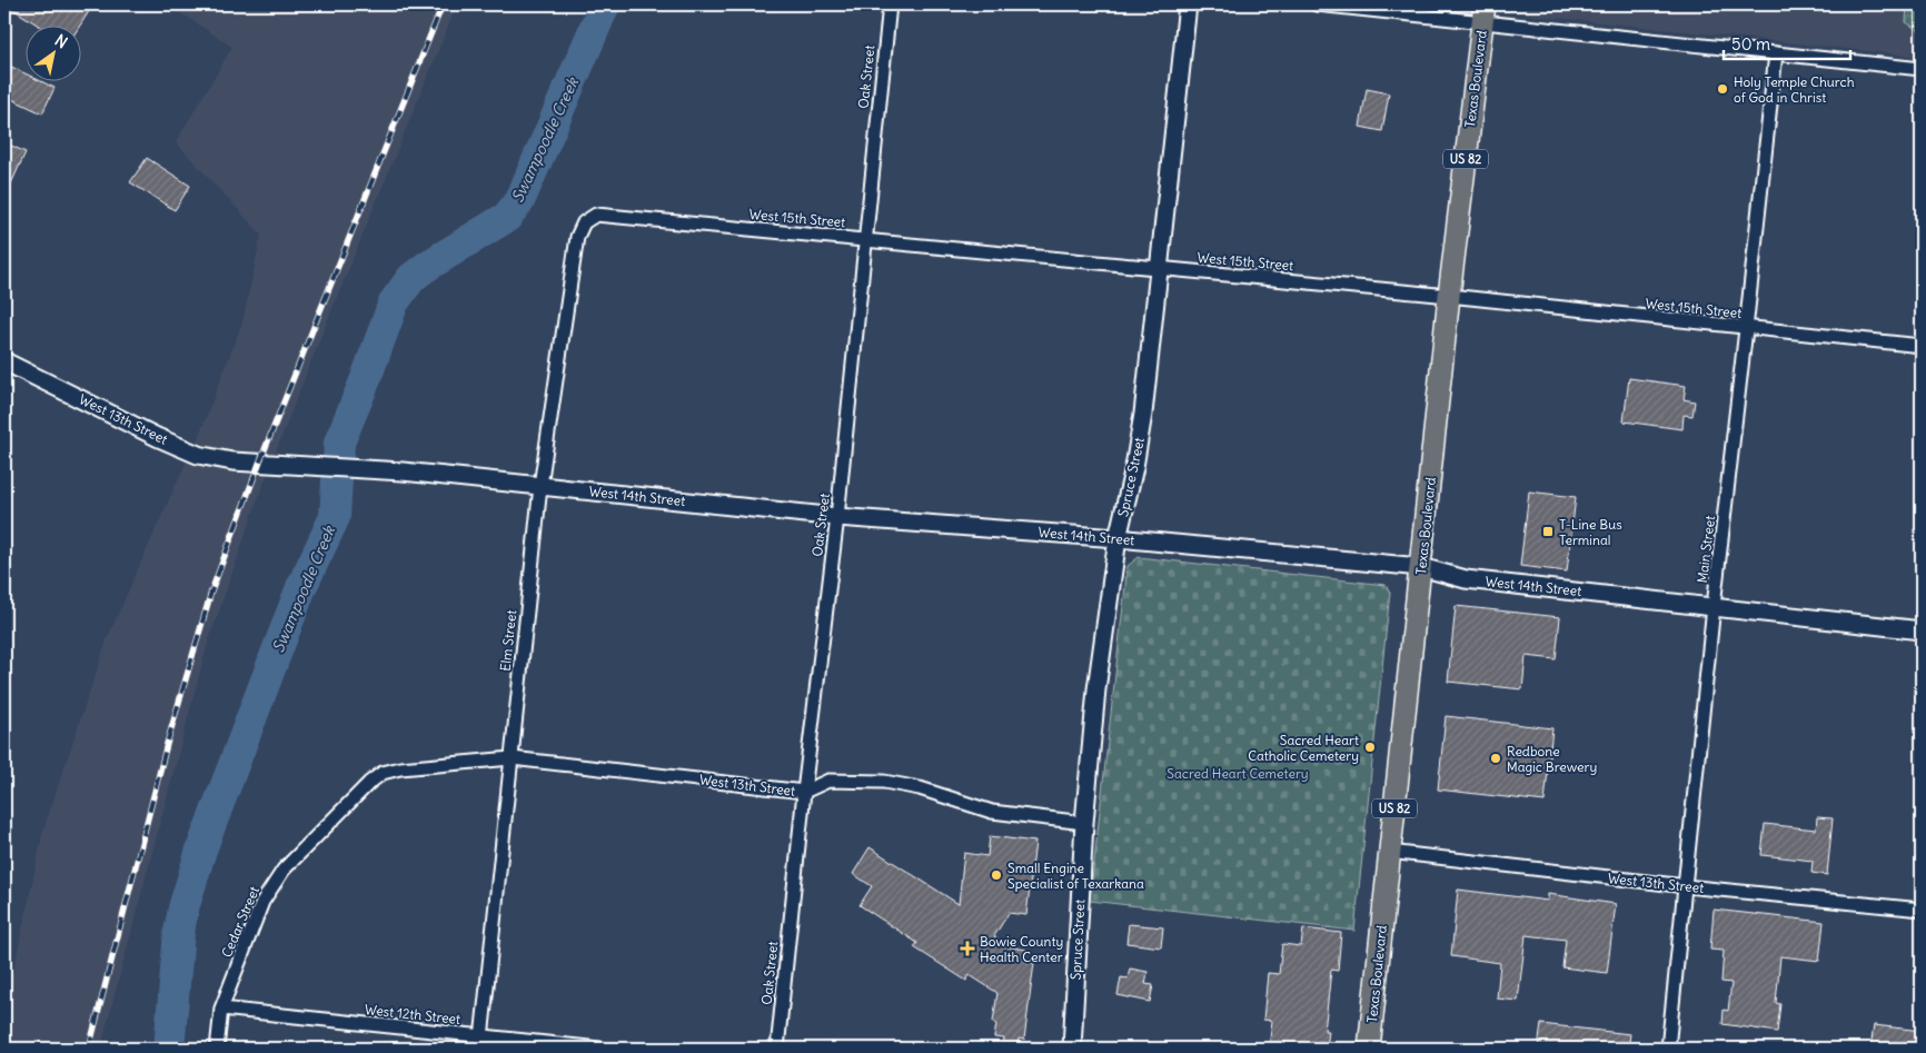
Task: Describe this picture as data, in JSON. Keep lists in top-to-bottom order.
{
  "streets": {
    "main road": ["Texas Boulevard", "US 82"],
    "street": [
      "Oak Street",
      "West 15th Street",
      "West 13th Street",
      "Spruce Street",
      "West 14th Street",
      "Main Street",
      "Elm Street",
      "Cedar Street",
      "West 12th Street"
    ]
  },
  "crossings": [
    ["Oak Street", "West 15th Street"],
    ["Oak Street", "West 13th Street"],
    ["Oak Street", "West 14th Street"],
    ["Texas Boulevard", "West 15th Street"],
    ["Texas Boulevard", "West 13th Street"],
    ["Texas Boulevard", "West 14th Street"],
    ["West 15th Street", "Spruce Street"],
    ["West 15th Street", "Main Street"],
    ["West 15th Street", "Elm Street"],
    ["West 13th Street", "Spruce Street"],
    ["West 13th Street", "West 14th Street"],
    ["West 13th Street", "Main Street"],
    ["West 13th Street", "Elm Street"],
    ["West 13th Street", "Cedar Street"],
    ["Spruce Street", "West 14th Street"],
    ["West 14th Street", "Main Street"],
    ["West 14th Street", "Elm Street"],
    ["Elm Street", "West 12th Street"],
    ["Cedar Street", "West 12th Street"]
  ],
  "water": ["Swampoodle Creek"],
  "parks": ["Sacred Heart Cemetery"],
  "places": {
    "other": [
      "Holy Temple Church of God in Christ",
      "Sacred Heart Catholic Cemetery",
      "Redbone Magic Brewery",
      "Small Engine Specialist of Texarkana"
    ],
    "transit": ["T-Line Bus Terminal"],
    "health": ["Bowie County Health Center"]
  },
  "scale_bar": "50 m",
  "north": "top right"
}
